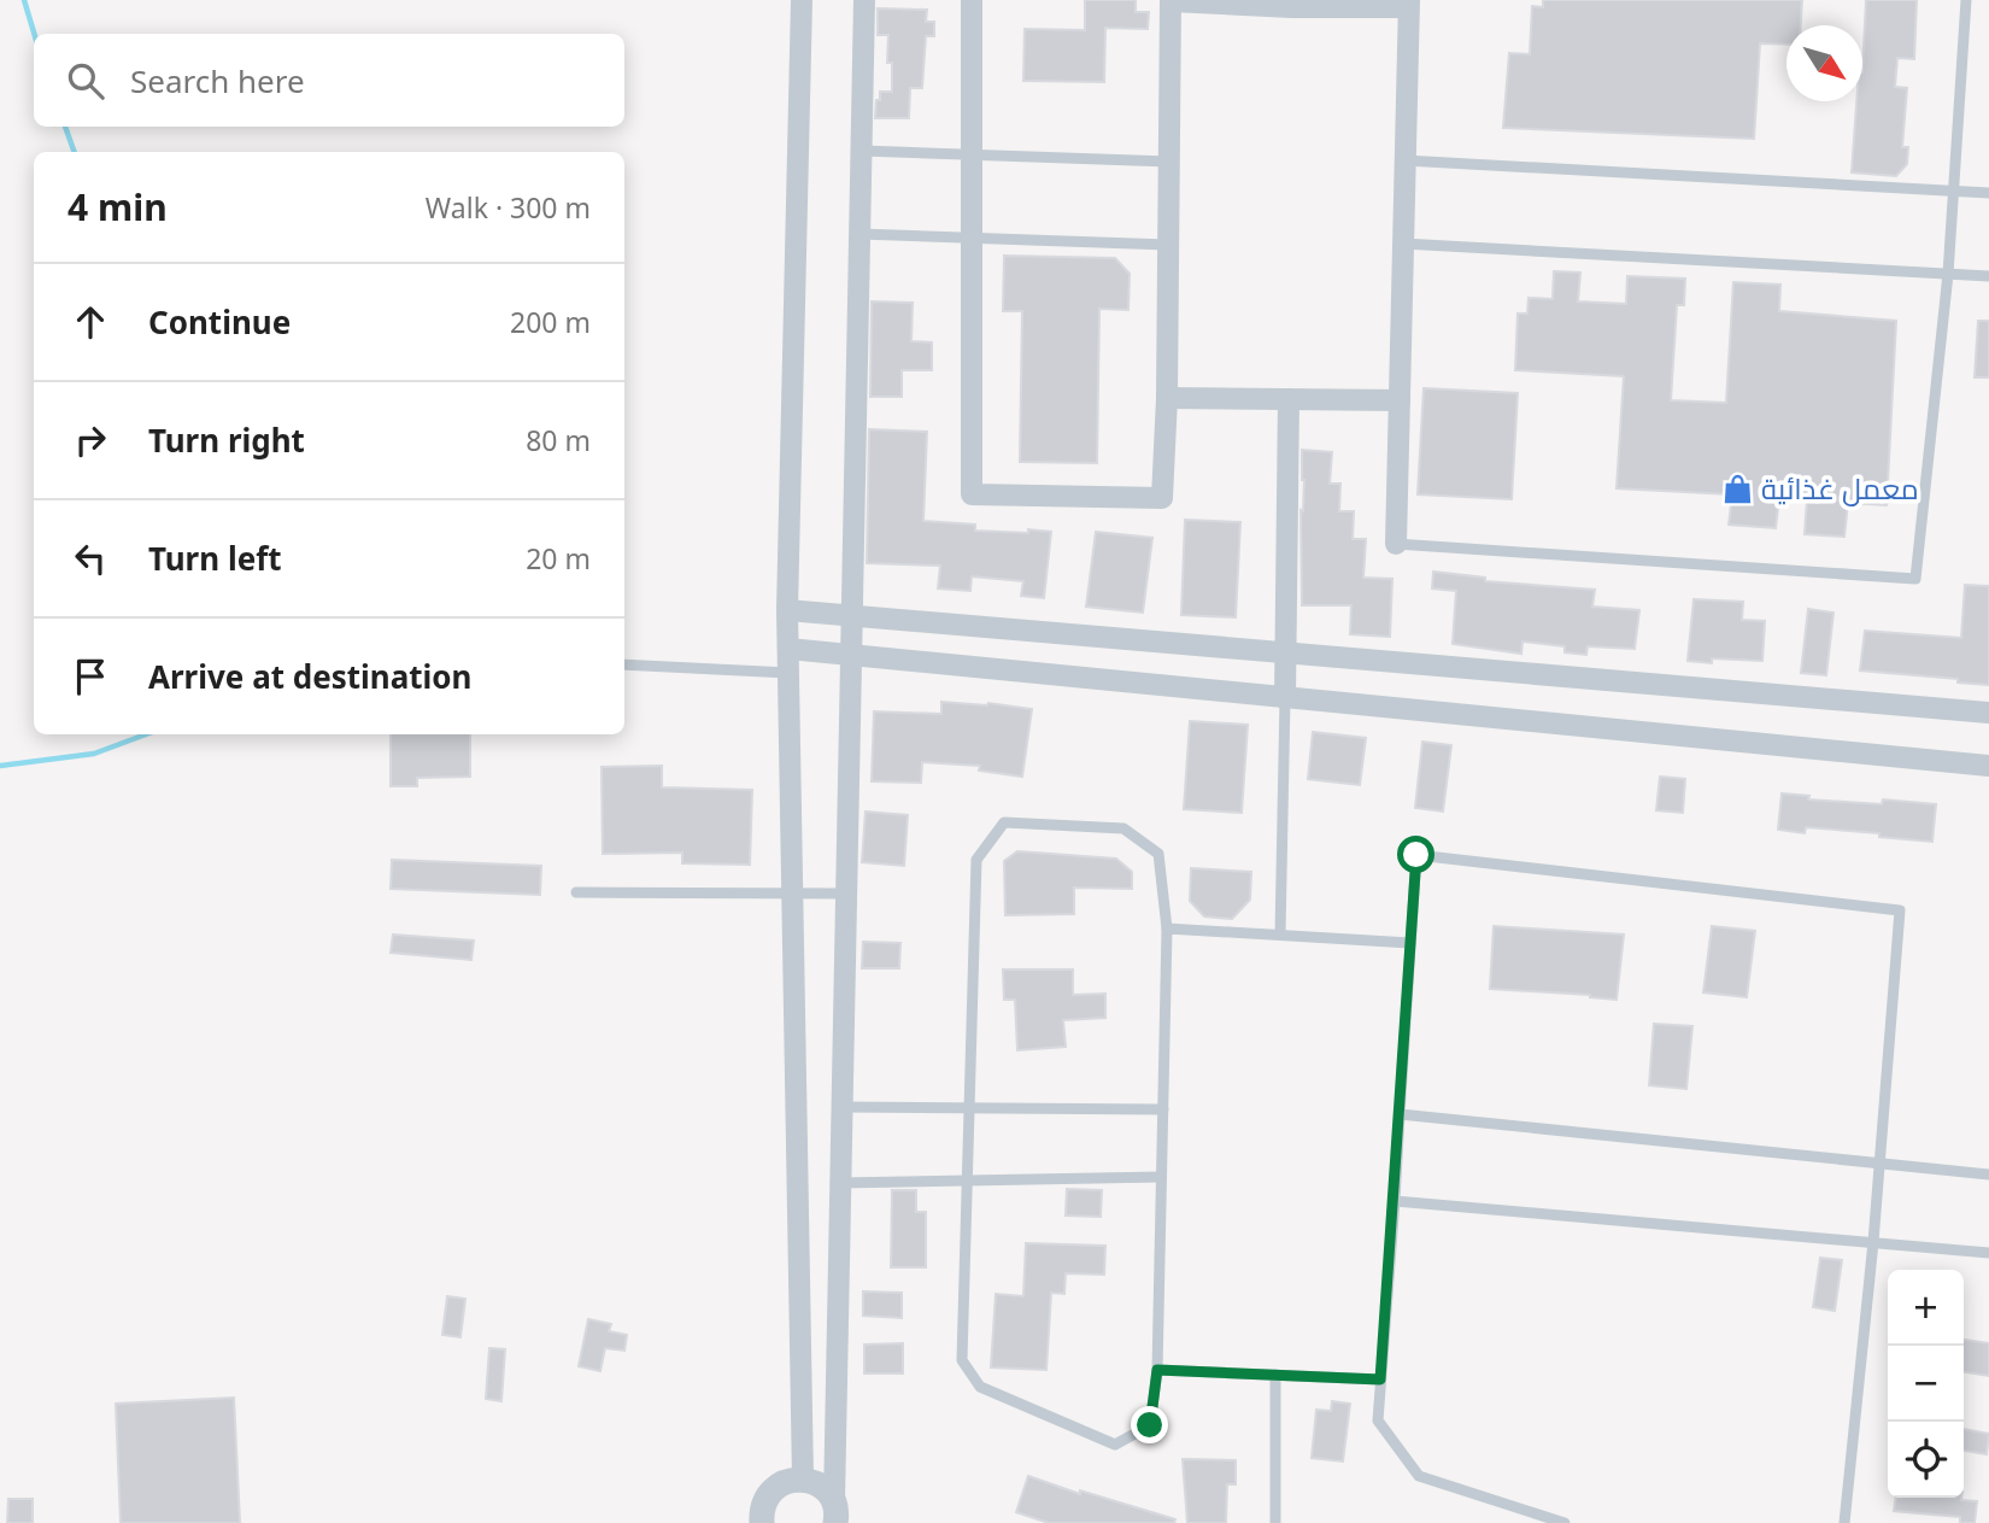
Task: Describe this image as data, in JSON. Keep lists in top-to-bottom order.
{
  "places": {
    "shop": ["معمل غذائية"]
  },
  "north": "bottom right",
  "page": {
    "search": "Search here",
    "heading": ["4 min", "Walk · 300 m"],
    "list": [
      ["Continue", "200 m"],
      ["Turn right", "80 m"],
      ["Turn left", "20 m"],
      "Arrive at destination"
    ],
    "map_buttons": ["+", "−"]
  }
}
